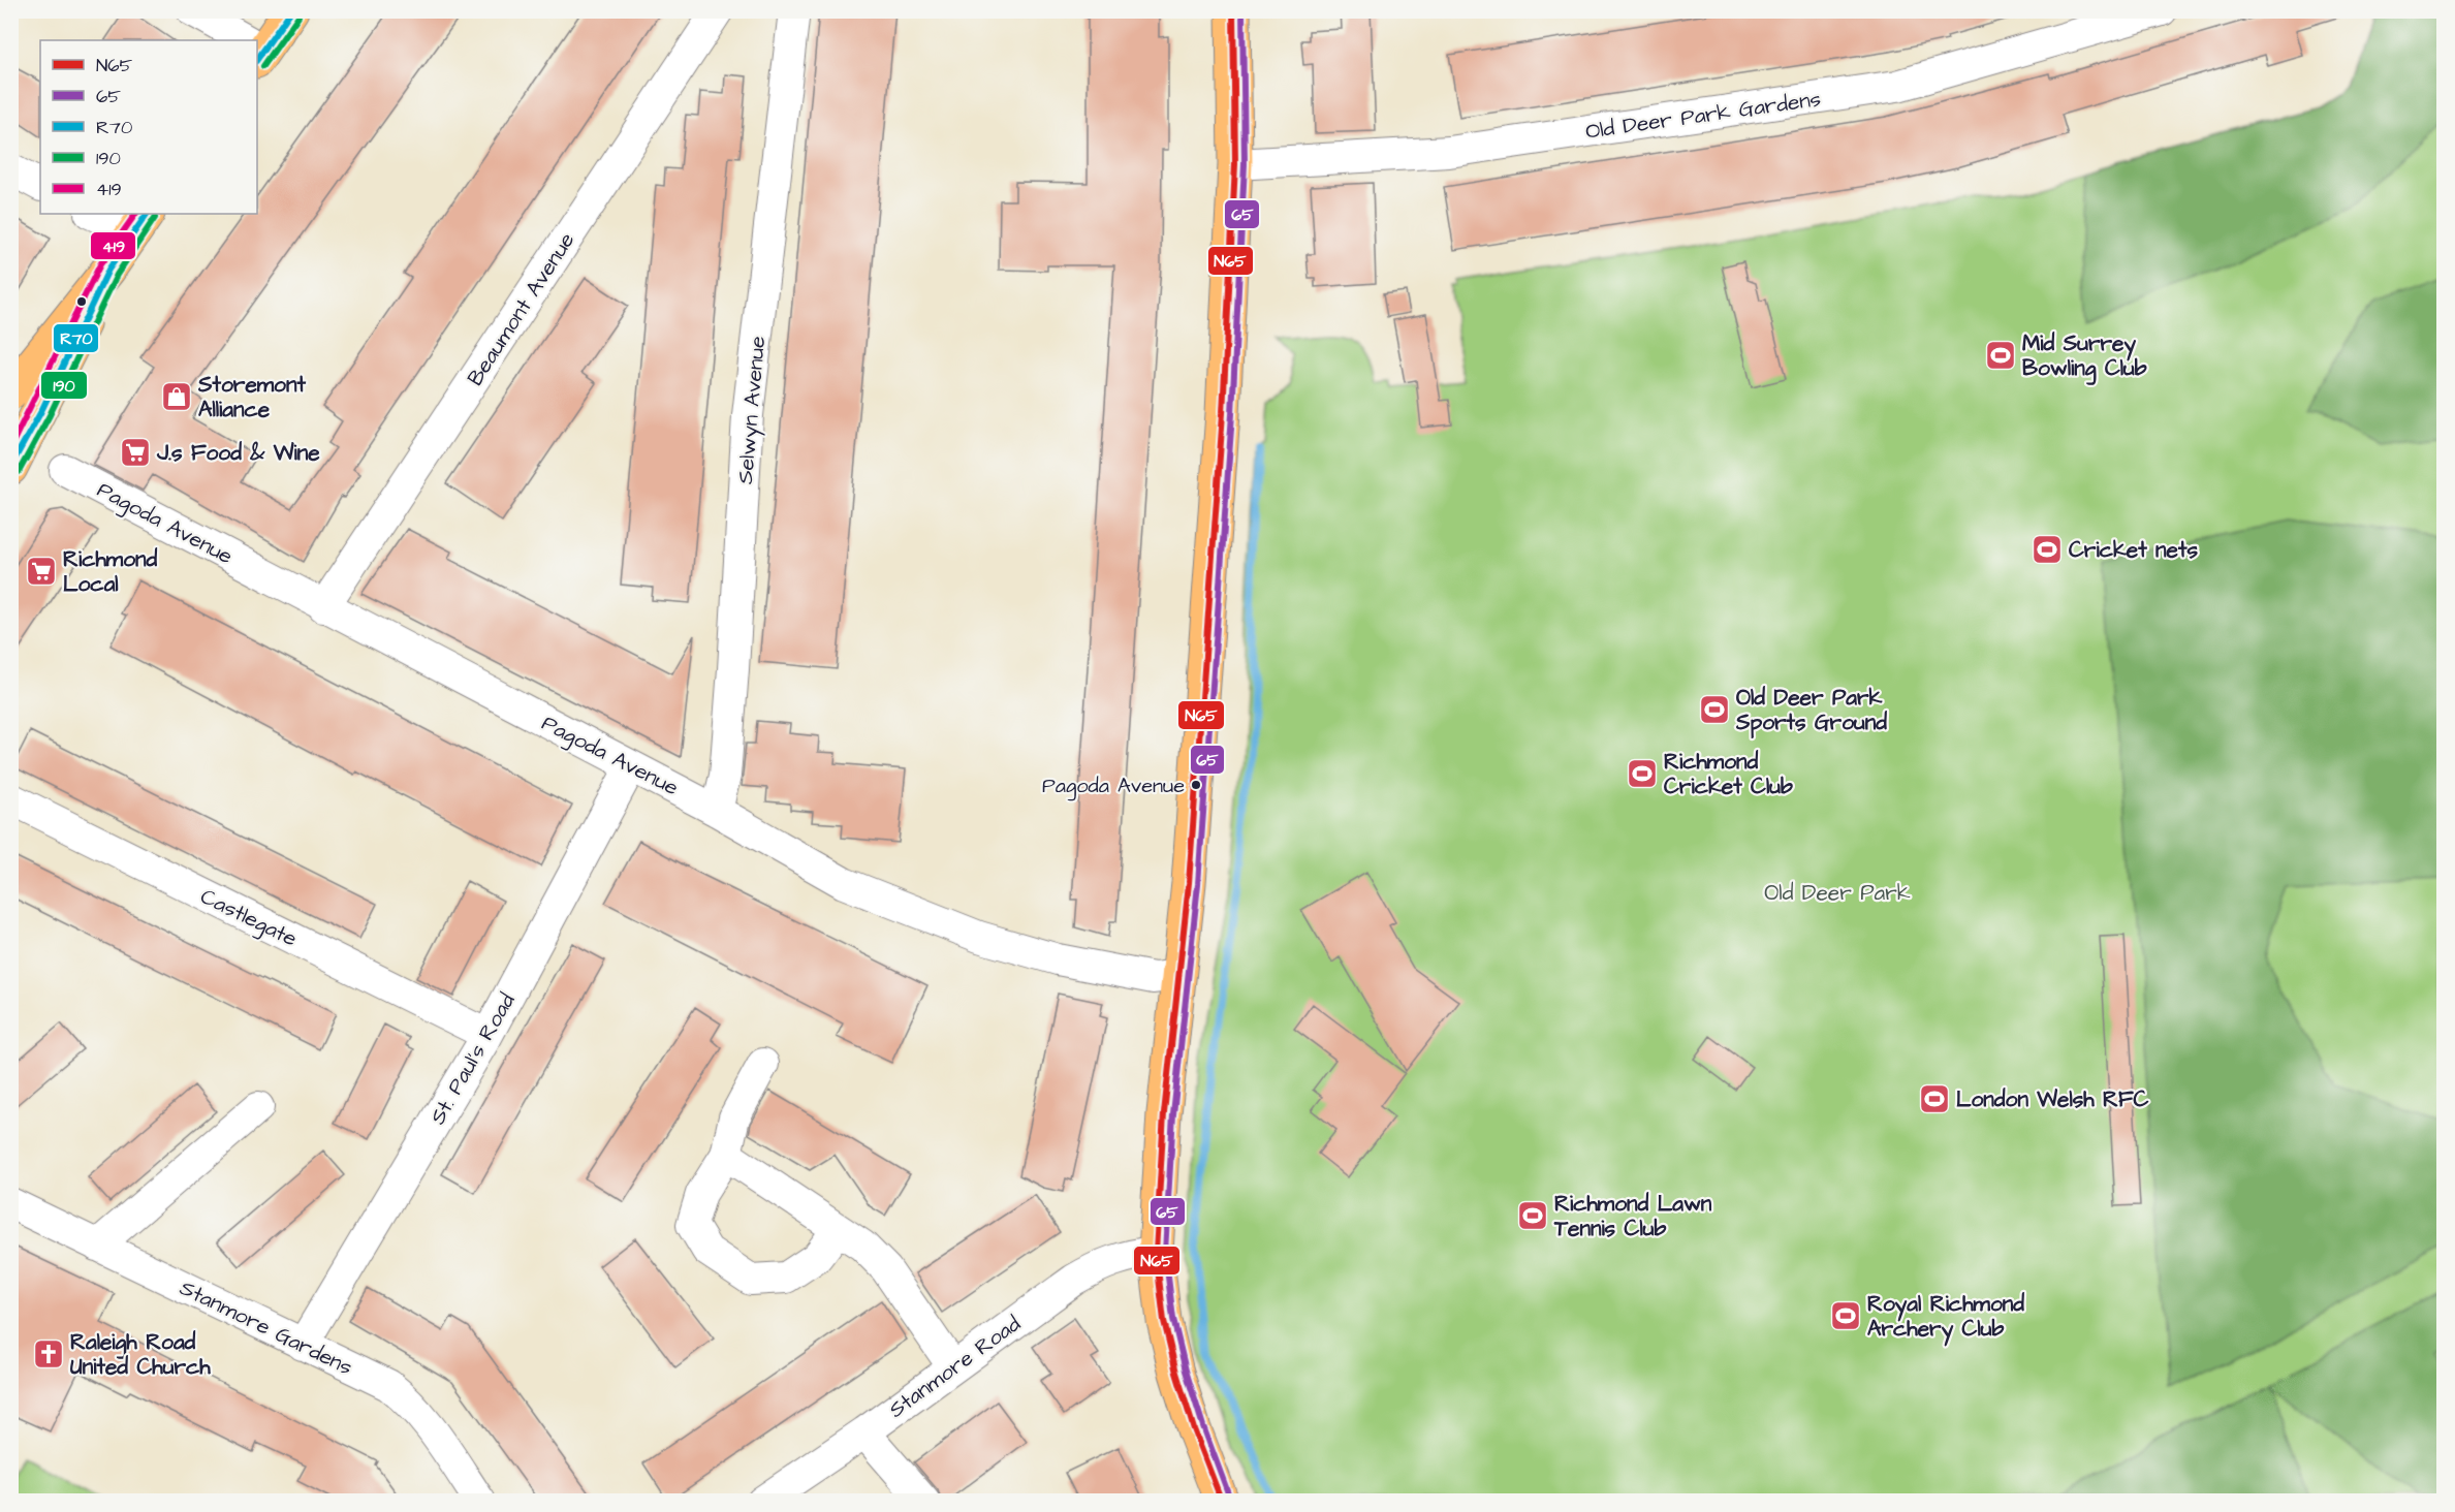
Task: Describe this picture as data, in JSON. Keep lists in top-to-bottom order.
{
  "streets": {
    "street": [
      "Old Deer Park Gardens",
      "Beaumont Avenue",
      "Selwyn Avenue",
      "Pagoda Avenue",
      "Castlegate",
      "St. Paul’s Road",
      "Stanmore Gardens",
      "Stanmore Road"
    ]
  },
  "crossings": [
    ["Beaumont Avenue", "Pagoda Avenue"],
    ["Selwyn Avenue", "Pagoda Avenue"],
    ["Pagoda Avenue", "St. Paul’s Road"],
    ["Castlegate", "St. Paul’s Road"],
    ["St. Paul’s Road", "Stanmore Gardens"]
  ],
  "parks": ["Old Deer Park"],
  "places": {
    "sports": [
      "Mid Surrey Bowling Club",
      "Cricket nets",
      "Old Deer Park Sports Ground",
      "Richmond Cricket Club",
      "London Welsh RFC",
      "Richmond Lawn Tennis Club",
      "Royal Richmond Archery Club"
    ],
    "shop": ["Storemont Alliance"],
    "supermarket": ["J.s Food & Wine", "Richmond Local"],
    "other": ["Pagoda Avenue"],
    "church": ["Raleigh Road United Church"]
  },
  "lines": [
    "transit line N65",
    "transit line 65",
    "transit line R70",
    "transit line 190",
    "transit line 419"
  ],
  "legend": [
    "N65",
    "65",
    "R70",
    "190",
    "419"
  ]
}
